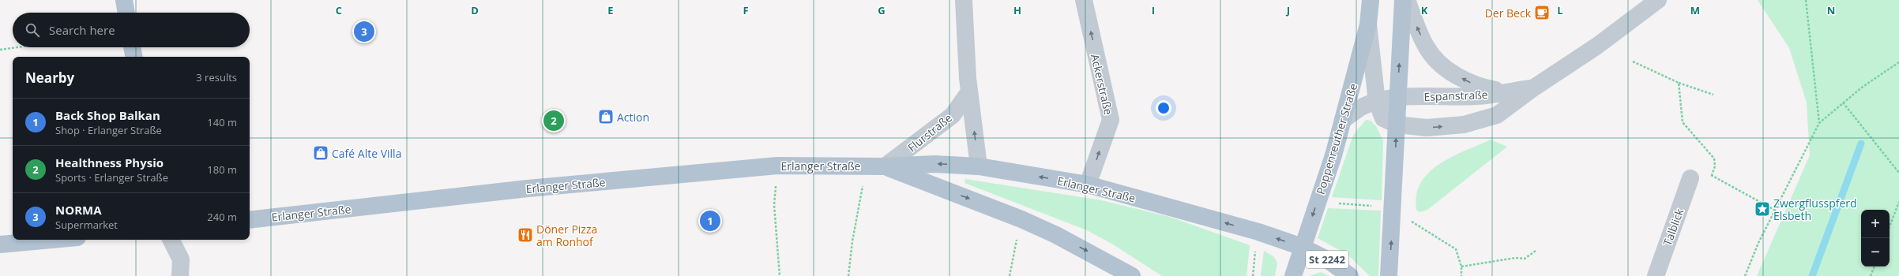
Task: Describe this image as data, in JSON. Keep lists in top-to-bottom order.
{
  "streets": {
    "main road": ["Poppenreuther Straße", "Erlanger Straße", "St 2242"],
    "street": [
      "Ackerstraße",
      "Espanstraße",
      "Flurstraße",
      "Talblick"
    ]
  },
  "crossings": [
    ["Ackerstraße", "Erlanger Straße"],
    ["Espanstraße", "Poppenreuther Straße"],
    ["Flurstraße", "Erlanger Straße"],
    ["Poppenreuther Straße", "Erlanger Straße"],
    ["Poppenreuther Straße", "St 2242"],
    ["Erlanger Straße", "St 2242"]
  ],
  "places": {
    "cafe": ["Der Beck"],
    "shop": ["Action", "Café Alte Villa"],
    "place": ["Zwergflusspferd Elsbeth"],
    "restaurant": ["Döner Pizza am Ronhof"]
  },
  "page": {
    "search": "Search here",
    "pins": ["3", "2", "1"],
    "heading": ["Nearby", "3 results"],
    "list": [
      {
        "mark": "1",
        "name": "Back Shop Balkan",
        "note": "Shop · Erlanger Straße",
        "value": "140 m"
      },
      {
        "mark": "2",
        "name": "Healthness Physio",
        "note": "Sports · Erlanger Straße",
        "value": "180 m"
      },
      {
        "mark": "3",
        "name": "NORMA",
        "note": "Supermarket",
        "value": "240 m"
      }
    ],
    "map_buttons": ["+", "−"]
  },
  "grid": {
    "columns": [
      "C",
      "D",
      "E",
      "F",
      "G",
      "H",
      "I",
      "J",
      "K",
      "L",
      "M",
      "N"
    ]
  }
}
